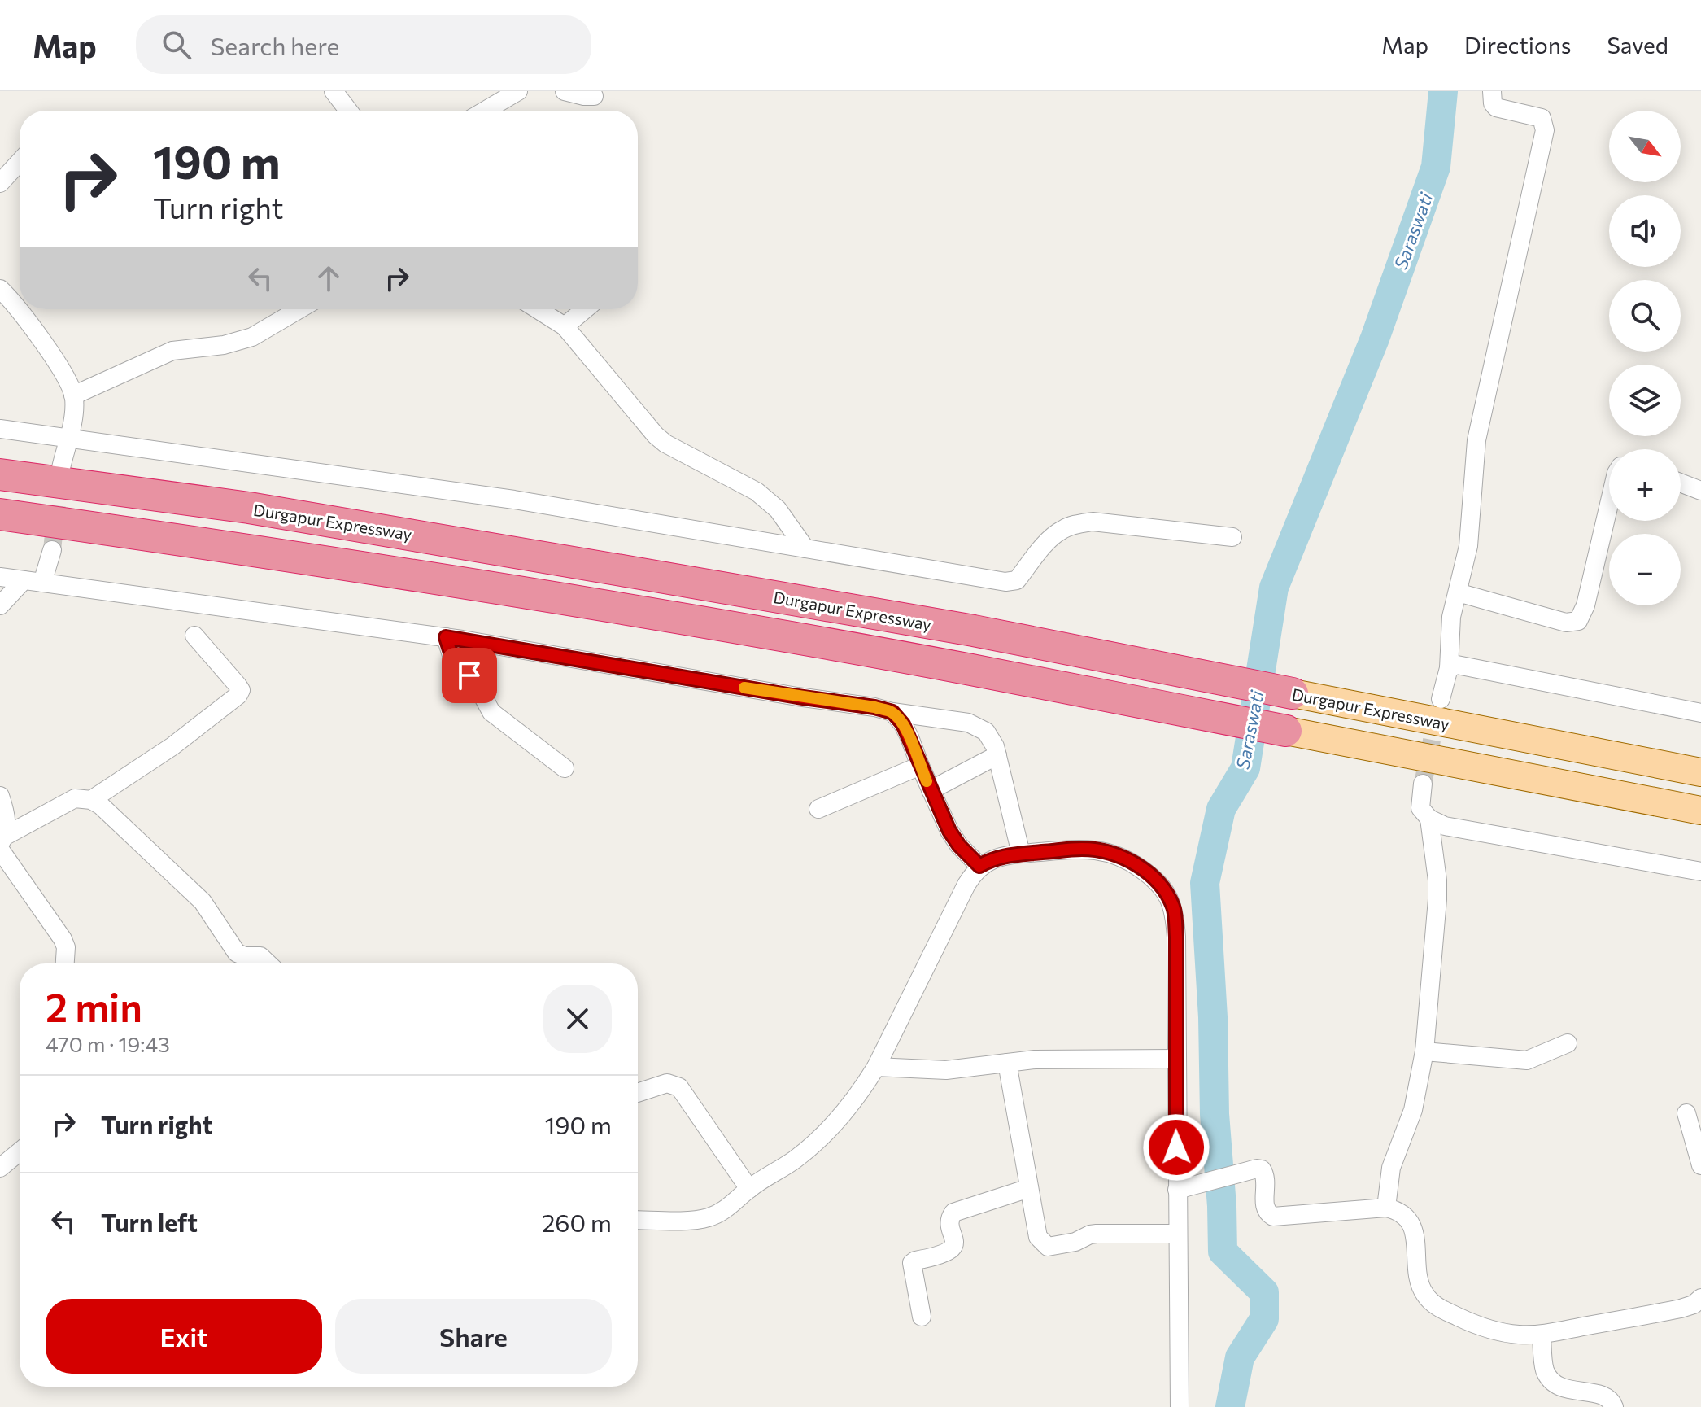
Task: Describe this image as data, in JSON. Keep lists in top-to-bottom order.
{
  "streets": {
    "highway": ["Durgapur Expressway"]
  },
  "water": ["Saraswati"],
  "north": "bottom right",
  "page": {
    "header": "Map",
    "search": "Search here",
    "nav": ["Map", "Directions", "Saved"],
    "map_buttons": ["+", "−"],
    "turn": ["190 m", "Turn right"],
    "heading": ["2 min", "470 m · 19:43"],
    "list": [
      {
        "name": "Turn right",
        "value": "190 m"
      },
      {
        "name": "Turn left",
        "value": "260 m"
      }
    ],
    "buttons": ["Exit", "Share"]
  }
}
